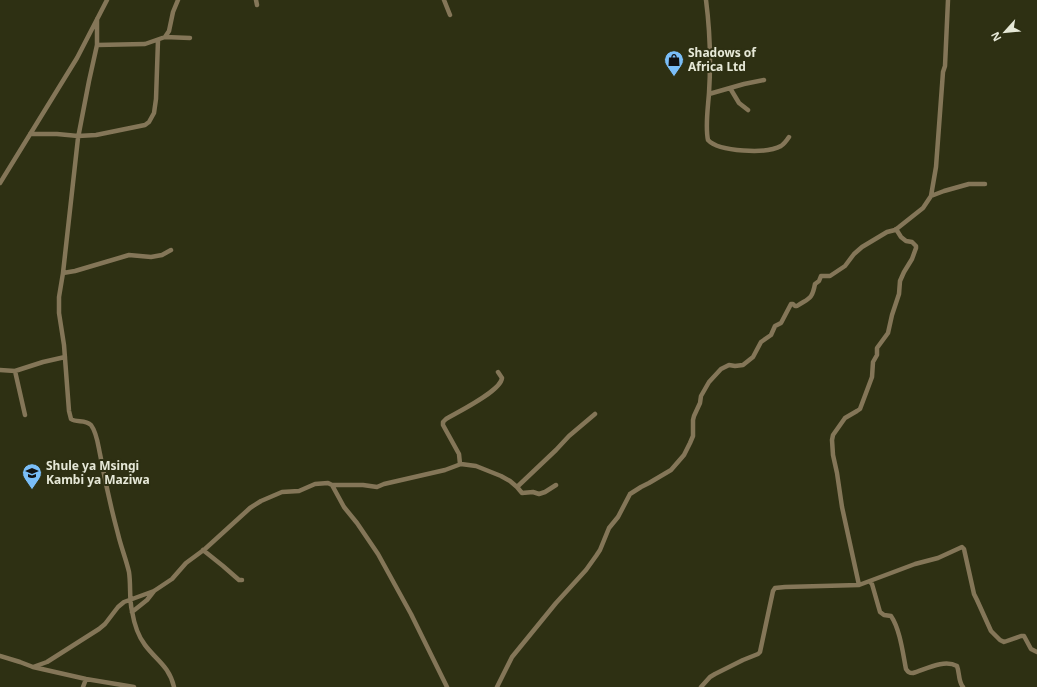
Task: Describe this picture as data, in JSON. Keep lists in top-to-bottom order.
{
  "places": {
    "shop": ["Shadows of Africa Ltd"],
    "school or university": ["Shule ya Msingi Kambi ya Maziwa"]
  },
  "north": "bottom left"
}
